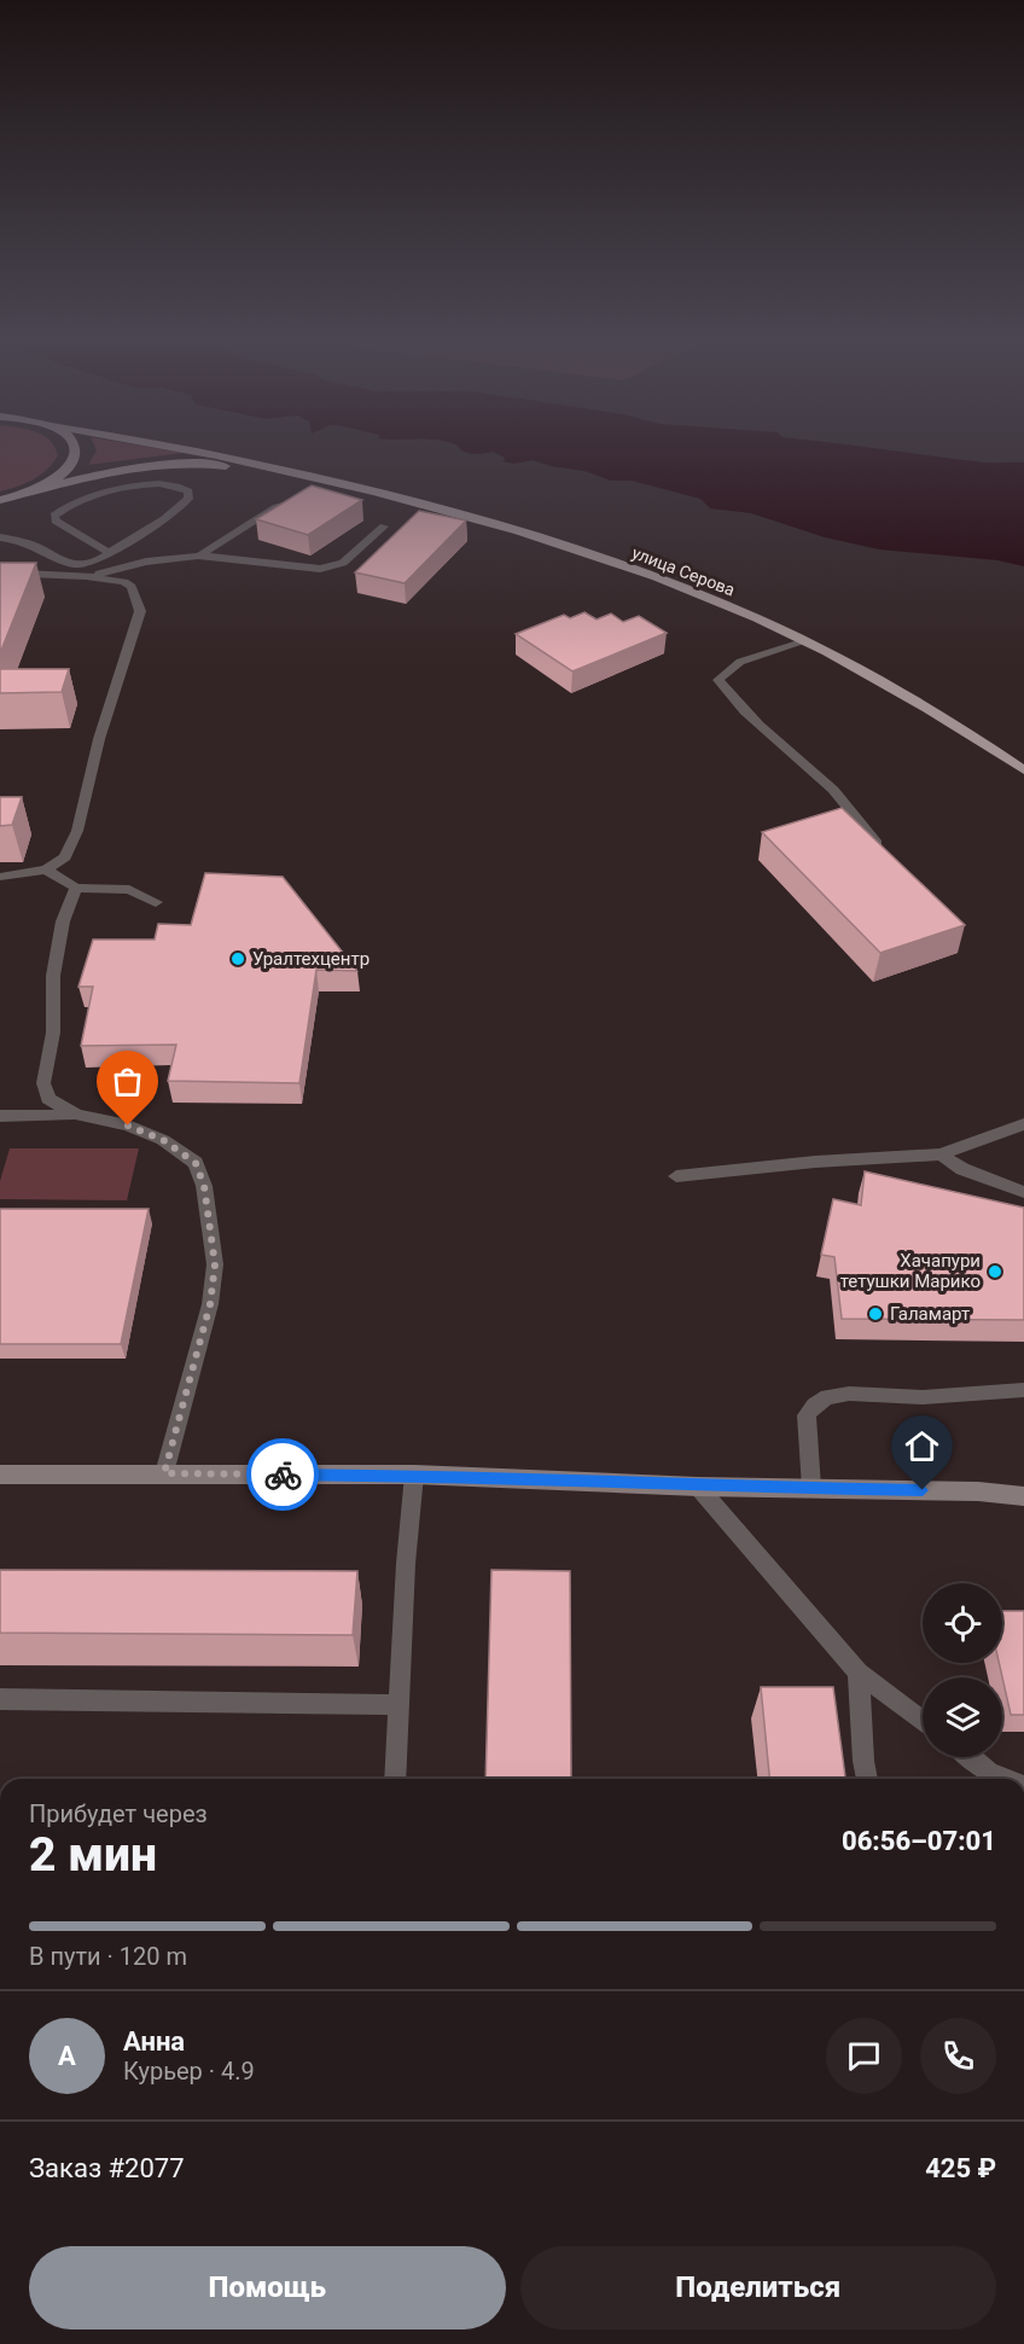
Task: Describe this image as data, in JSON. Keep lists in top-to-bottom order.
{
  "streets": {
    "main road": ["улица Серова"]
  },
  "places": ["Уралтехцентр", "Хачапури тетушки Марико", "Галамарт"],
  "page": {
    "heading": ["2 мин", "Прибудет через", "06:56–07:01"],
    "panel": [
      "Анна",
      "Курьер · 4.9",
      "Заказ #2077",
      "425 ₽"
    ],
    "bar": "В пути · 120 m",
    "round": "А",
    "buttons": ["Помощь", "Поделиться"]
  }
}
